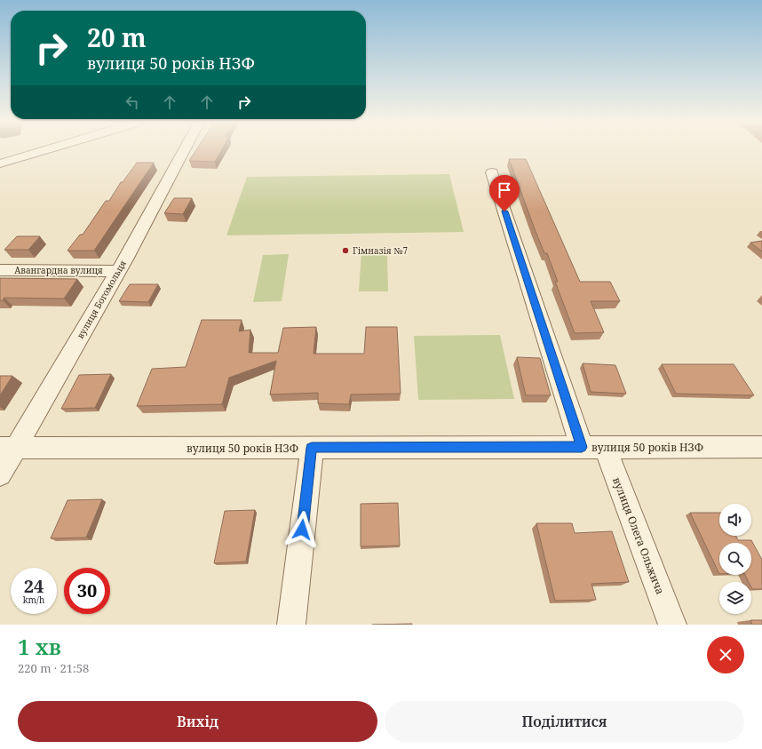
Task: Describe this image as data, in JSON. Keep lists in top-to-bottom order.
{
  "streets": {
    "street": [
      "Авангардна вулиця",
      "вулиця Богомольця",
      "вулиця 50 років НЗФ",
      "вулиця Олега Ольжича"
    ]
  },
  "crossings": [
    ["Авангардна вулиця", "вулиця Богомольця"],
    ["вулиця Богомольця", "вулиця 50 років НЗФ"],
    ["вулиця 50 років НЗФ", "вулиця Олега Ольжича"]
  ],
  "places": ["Гімназія №7"],
  "page": {
    "turn": ["20 m", "вулиця 50 років НЗФ"],
    "speed": "24 km/h",
    "limit": "30",
    "heading": ["1 хв", "220 m · 21:58"],
    "buttons": ["Вихід", "Поділитися"]
  }
}
